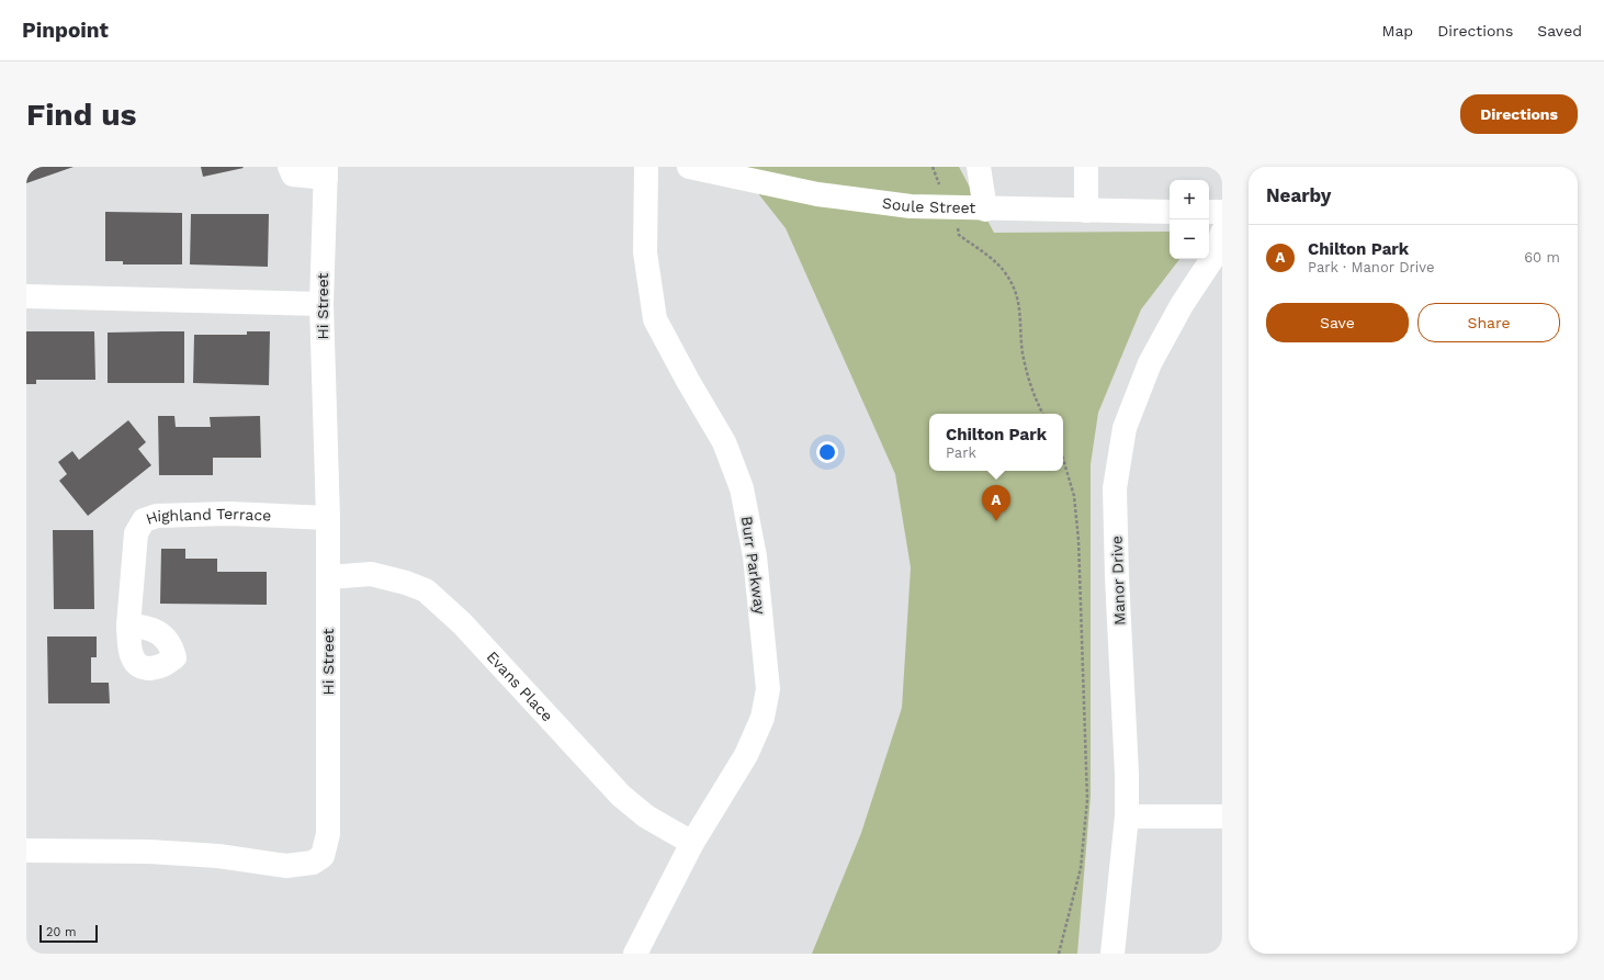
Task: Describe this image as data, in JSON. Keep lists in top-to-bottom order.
{
  "streets": {
    "street": [
      "Soule Street",
      "Hi Street",
      "Highland Terrace",
      "Burr Parkway",
      "Manor Drive",
      "Evans Place"
    ]
  },
  "crossings": [
    ["Hi Street", "Highland Terrace"],
    ["Hi Street", "Evans Place"],
    ["Burr Parkway", "Evans Place"]
  ],
  "scale_bar": "20 m",
  "page": {
    "header": "Pinpoint",
    "nav": ["Map", "Directions", "Saved"],
    "buttons": [
      "Directions",
      ["Save", "Share"]
    ],
    "title": "Find us",
    "heading": "Nearby",
    "map_buttons": ["+", "−"],
    "list": [
      {
        "mark": "A",
        "name": "Chilton Park",
        "note": "Park · Manor Drive",
        "value": "60 m"
      }
    ],
    "popup": ["Chilton Park", "Park"],
    "pins": "A",
    "scale": "20 m"
  }
}
